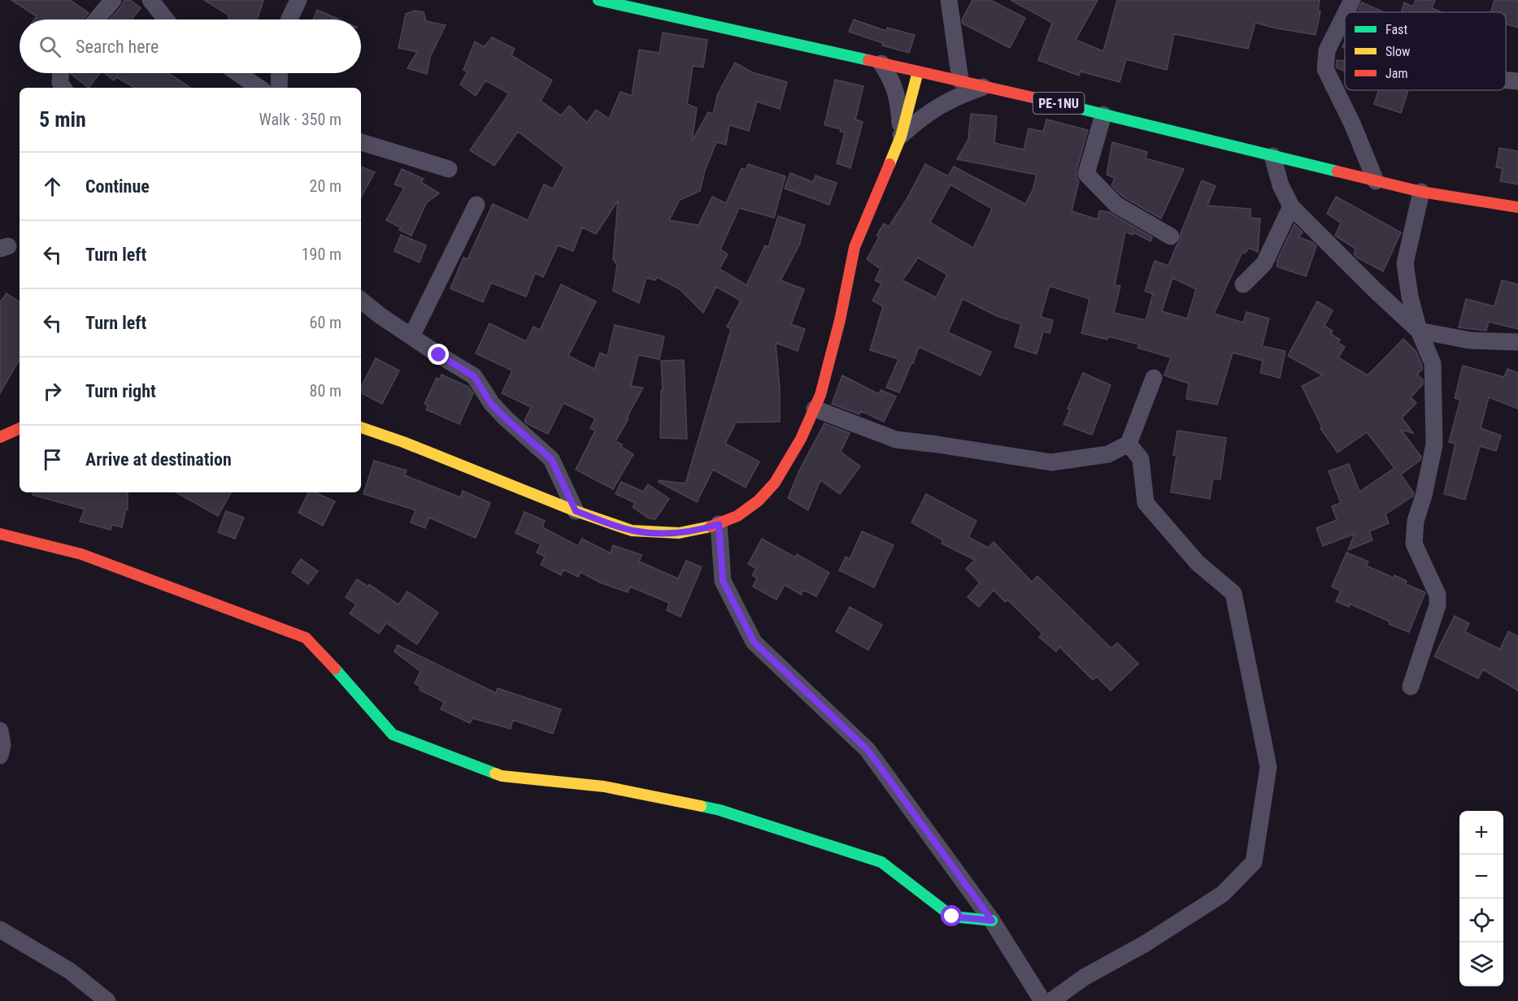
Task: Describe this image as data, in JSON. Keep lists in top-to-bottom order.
{
  "streets": {
    "main road": ["PE-1NU"]
  },
  "legend": ["Fast", "Slow", "Jam"],
  "page": {
    "search": "Search here",
    "heading": ["5 min", "Walk · 350 m"],
    "list": [
      ["Continue", "20 m"],
      ["Turn left", "190 m"],
      ["Turn left", "60 m"],
      ["Turn right", "80 m"],
      "Arrive at destination"
    ],
    "map_buttons": ["+", "−"]
  }
}
